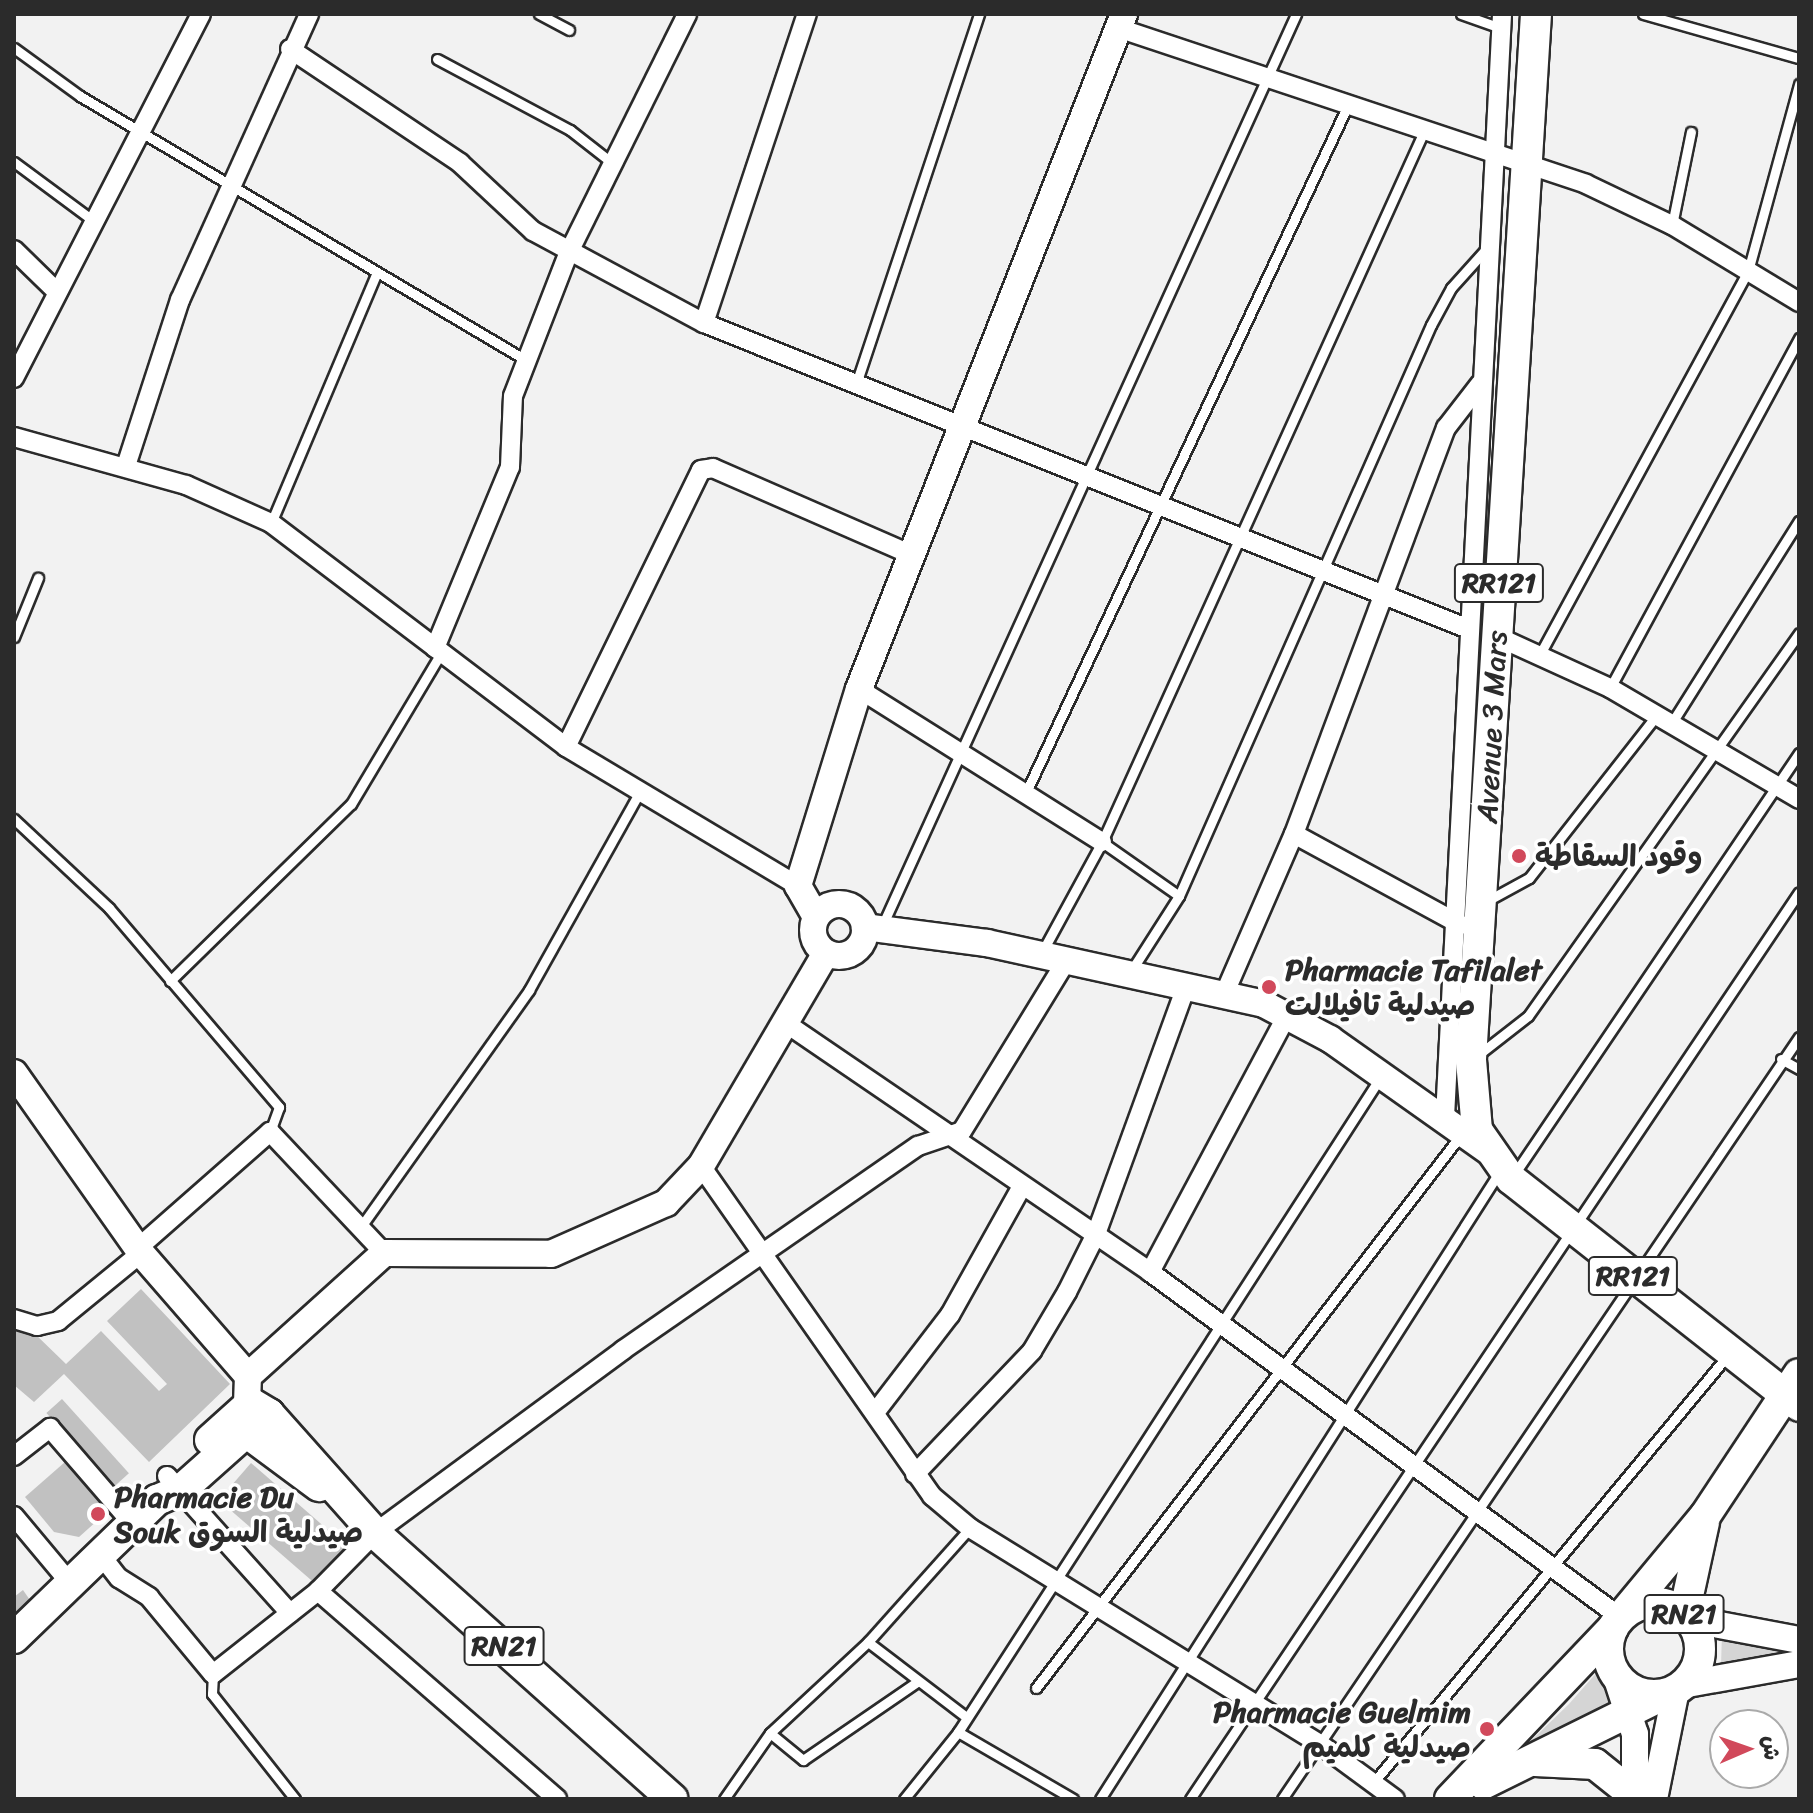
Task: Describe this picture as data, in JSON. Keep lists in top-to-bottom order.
{
  "streets": {
    "main road": ["RR121", "Avenue 3 Mars", "RN21"]
  },
  "crossings": [
    ["RR121", "Avenue 3 Mars"],
    ["RR121", "RN21"]
  ],
  "places": [
    "وقود السقاطة",
    "Pharmacie Tafilalet صيدلية تافيلالت",
    "Pharmacie Du Souk صيدلية السوق",
    "Pharmacie Guelmim صيدلية كلميم"
  ],
  "north": "right"
}
